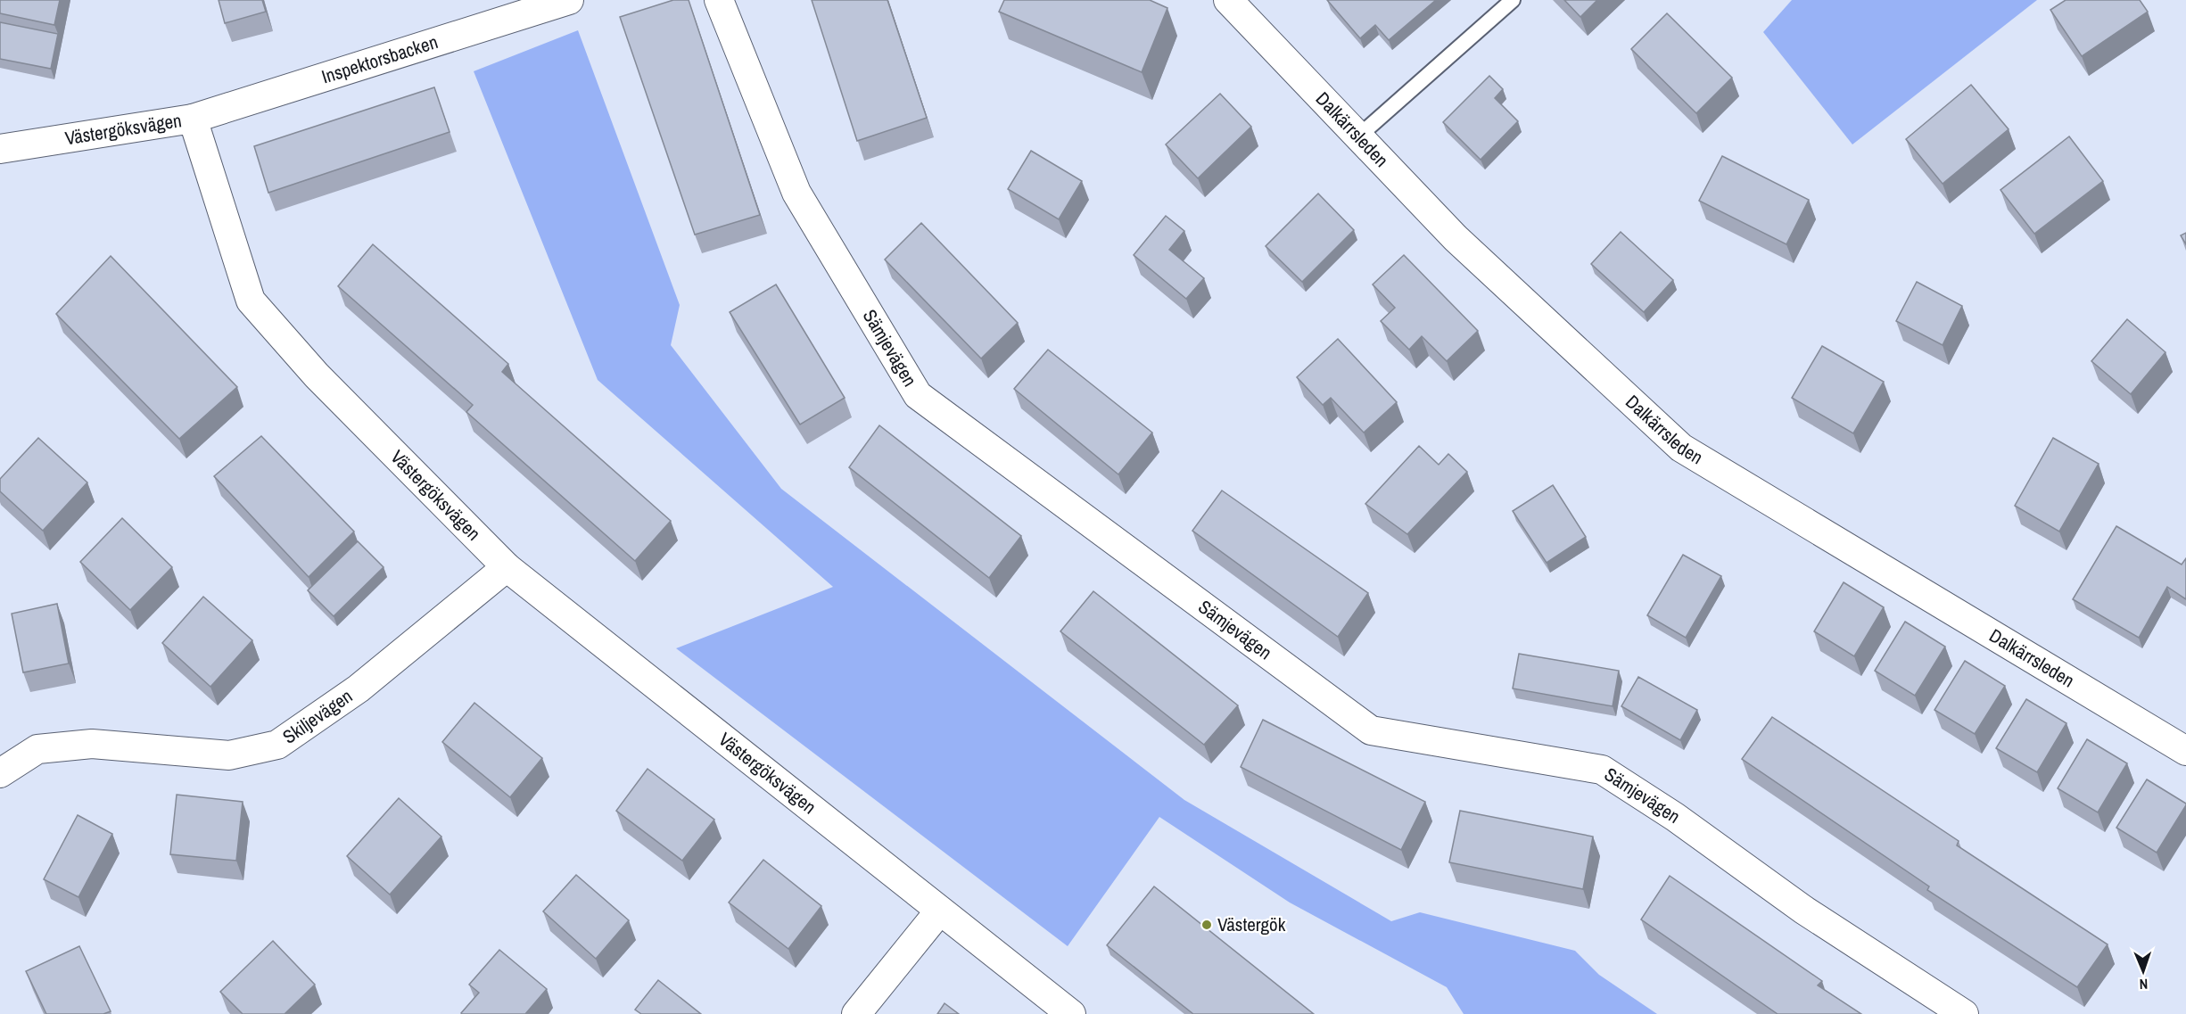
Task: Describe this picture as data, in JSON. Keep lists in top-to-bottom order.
{
  "streets": {
    "street": [
      "Inspektorsbacken",
      "Västergöksvägen",
      "Dalkärrsleden",
      "Sämjevägen",
      "Skiljevägen"
    ]
  },
  "crossings": [
    ["Inspektorsbacken", "Västergöksvägen"],
    ["Västergöksvägen", "Skiljevägen"]
  ],
  "places": ["Västergök"],
  "north": "bottom"
}
